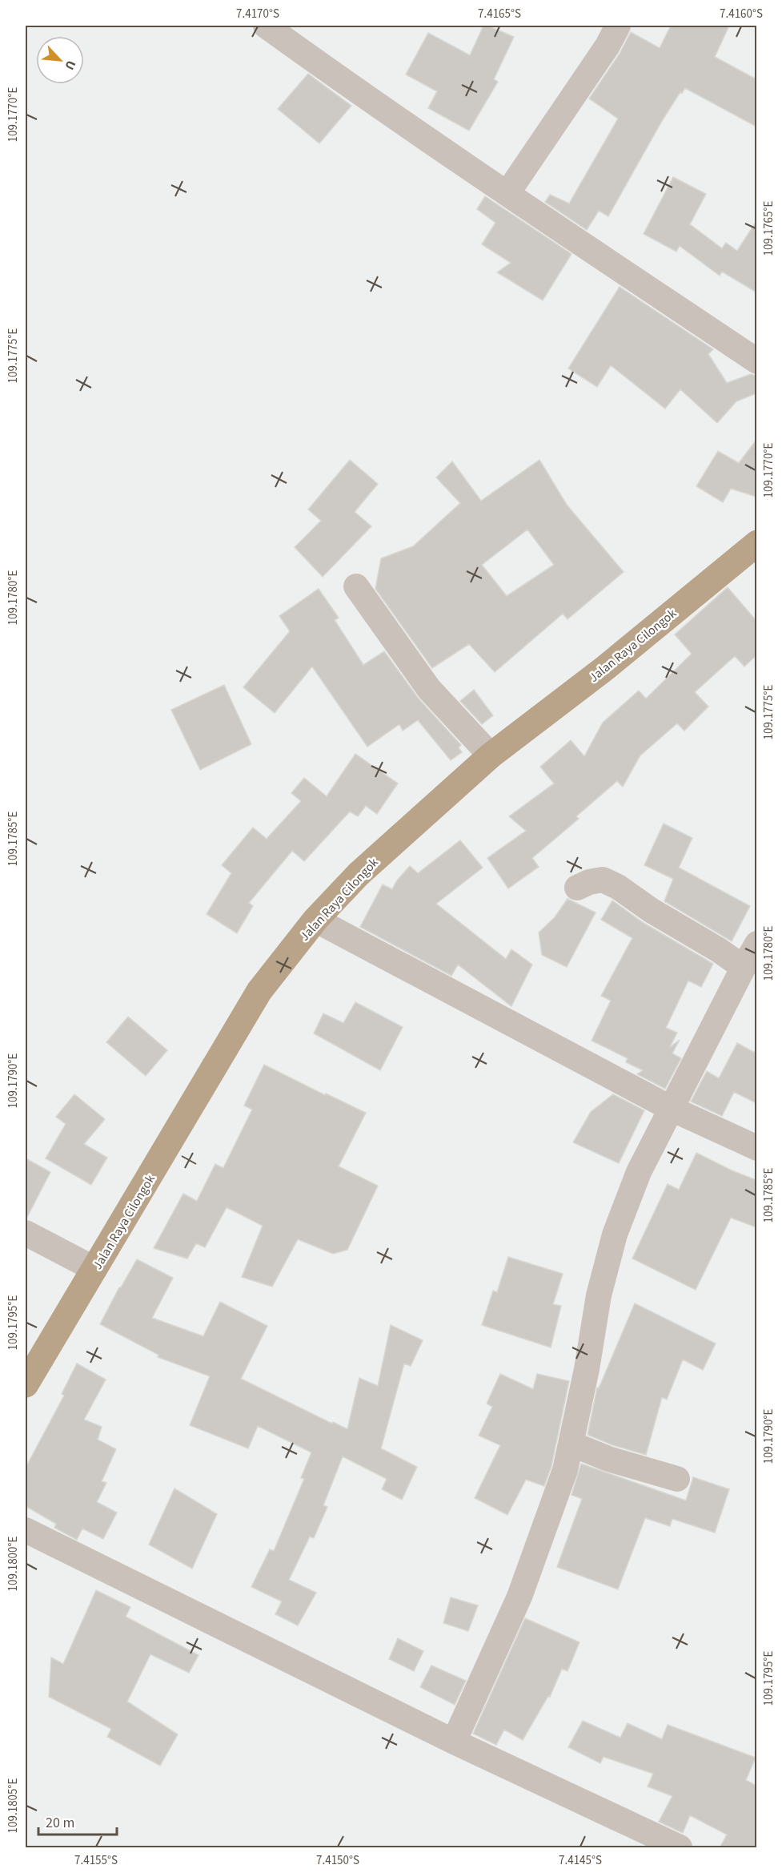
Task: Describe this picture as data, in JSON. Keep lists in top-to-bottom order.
{
  "streets": {
    "highway": ["Jalan Raya Cilongok"]
  },
  "scale_bar": "20 m",
  "north": "bottom right",
  "coordinates": [
    "7.4170°S",
    "7.4165°S",
    "7.4160°S",
    "109.1770°E",
    "109.1765°E",
    "109.1775°E",
    "109.1780°E",
    "109.1785°E",
    "109.1790°E",
    "109.1795°E",
    "109.1800°E",
    "109.1805°E",
    "7.4155°S",
    "7.4150°S",
    "7.4145°S"
  ]
}
